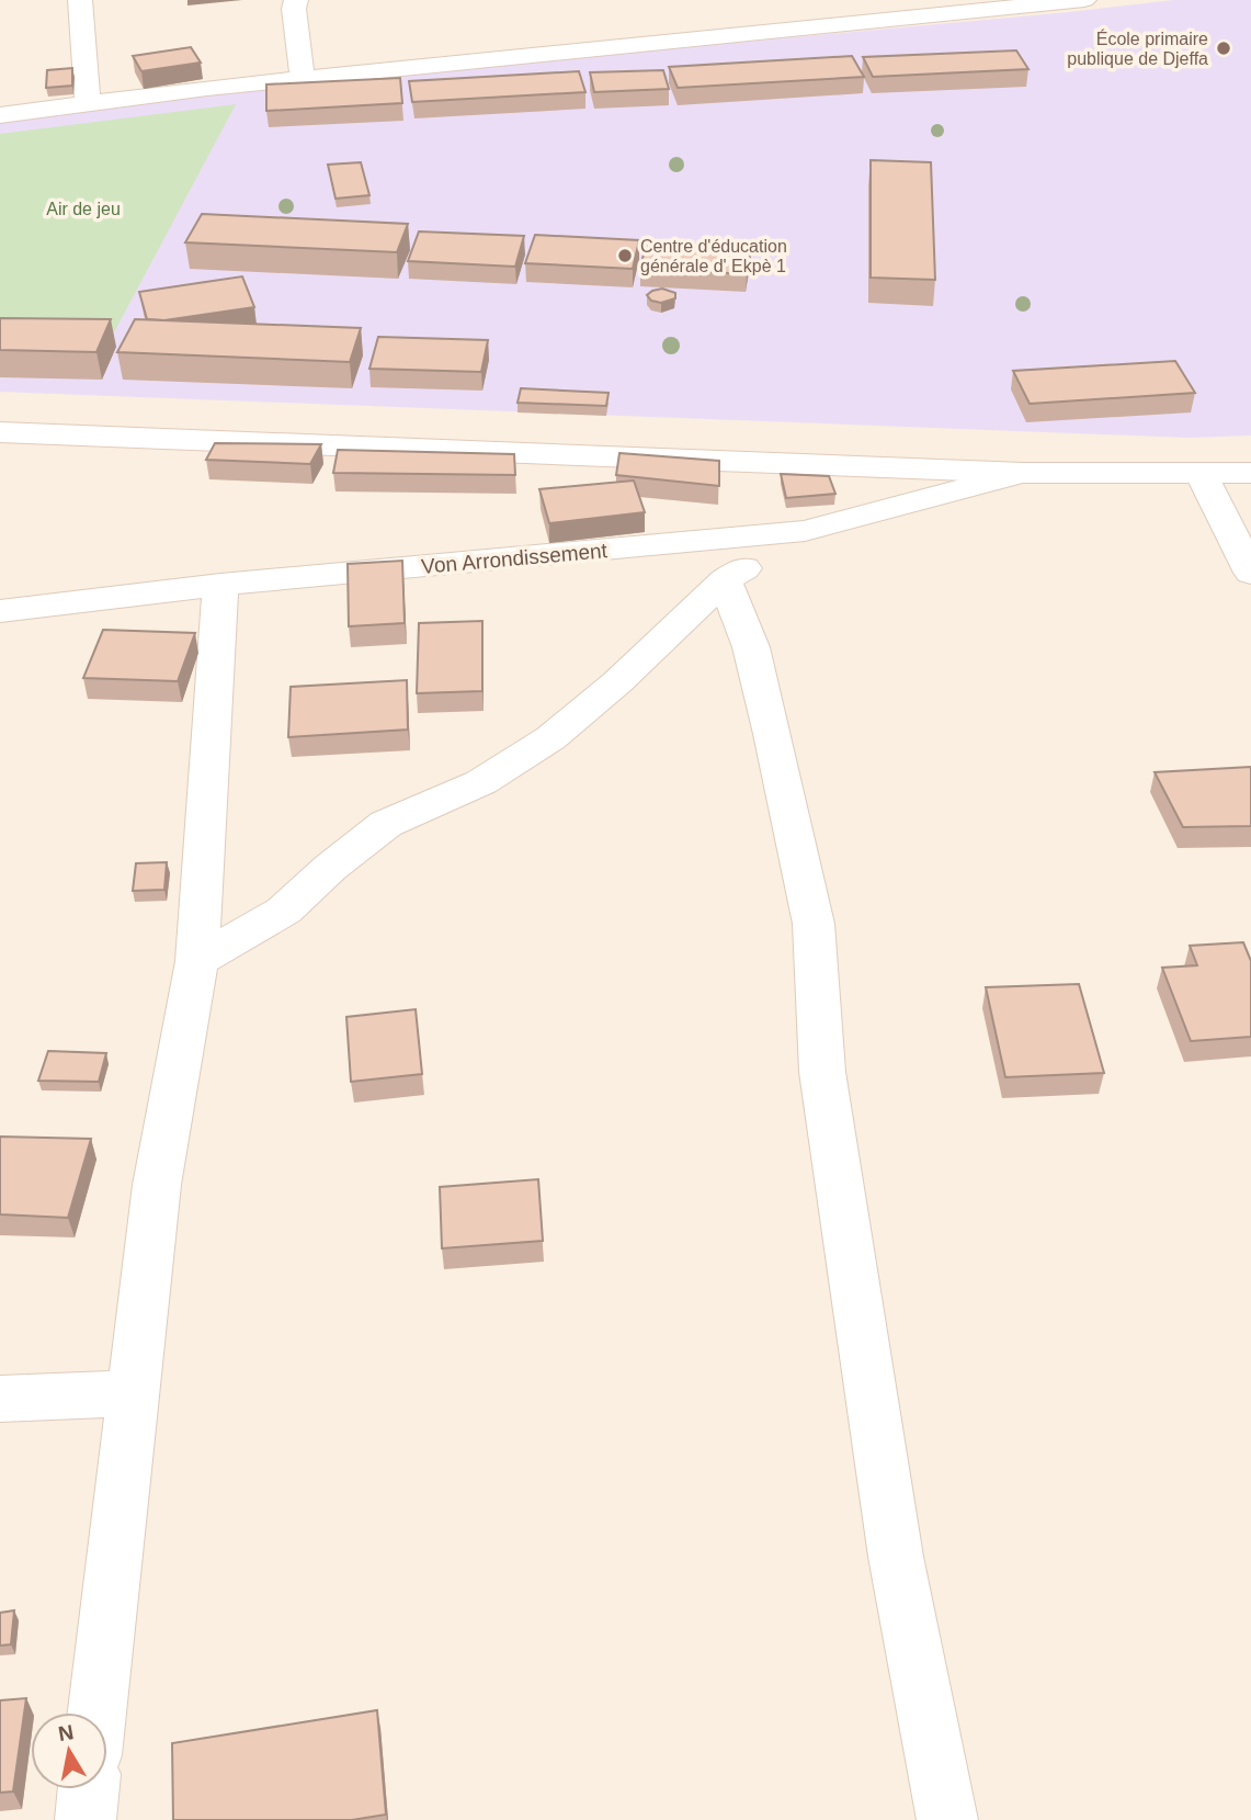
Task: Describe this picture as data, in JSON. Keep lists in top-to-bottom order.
{
  "streets": {
    "street": ["Von Arrondissement"]
  },
  "parks": ["Air de jeu"],
  "places": ["École primaire publique de Djeffa", "Centre d'éducation générale d' Ekpè 1"],
  "north": "top"
}
